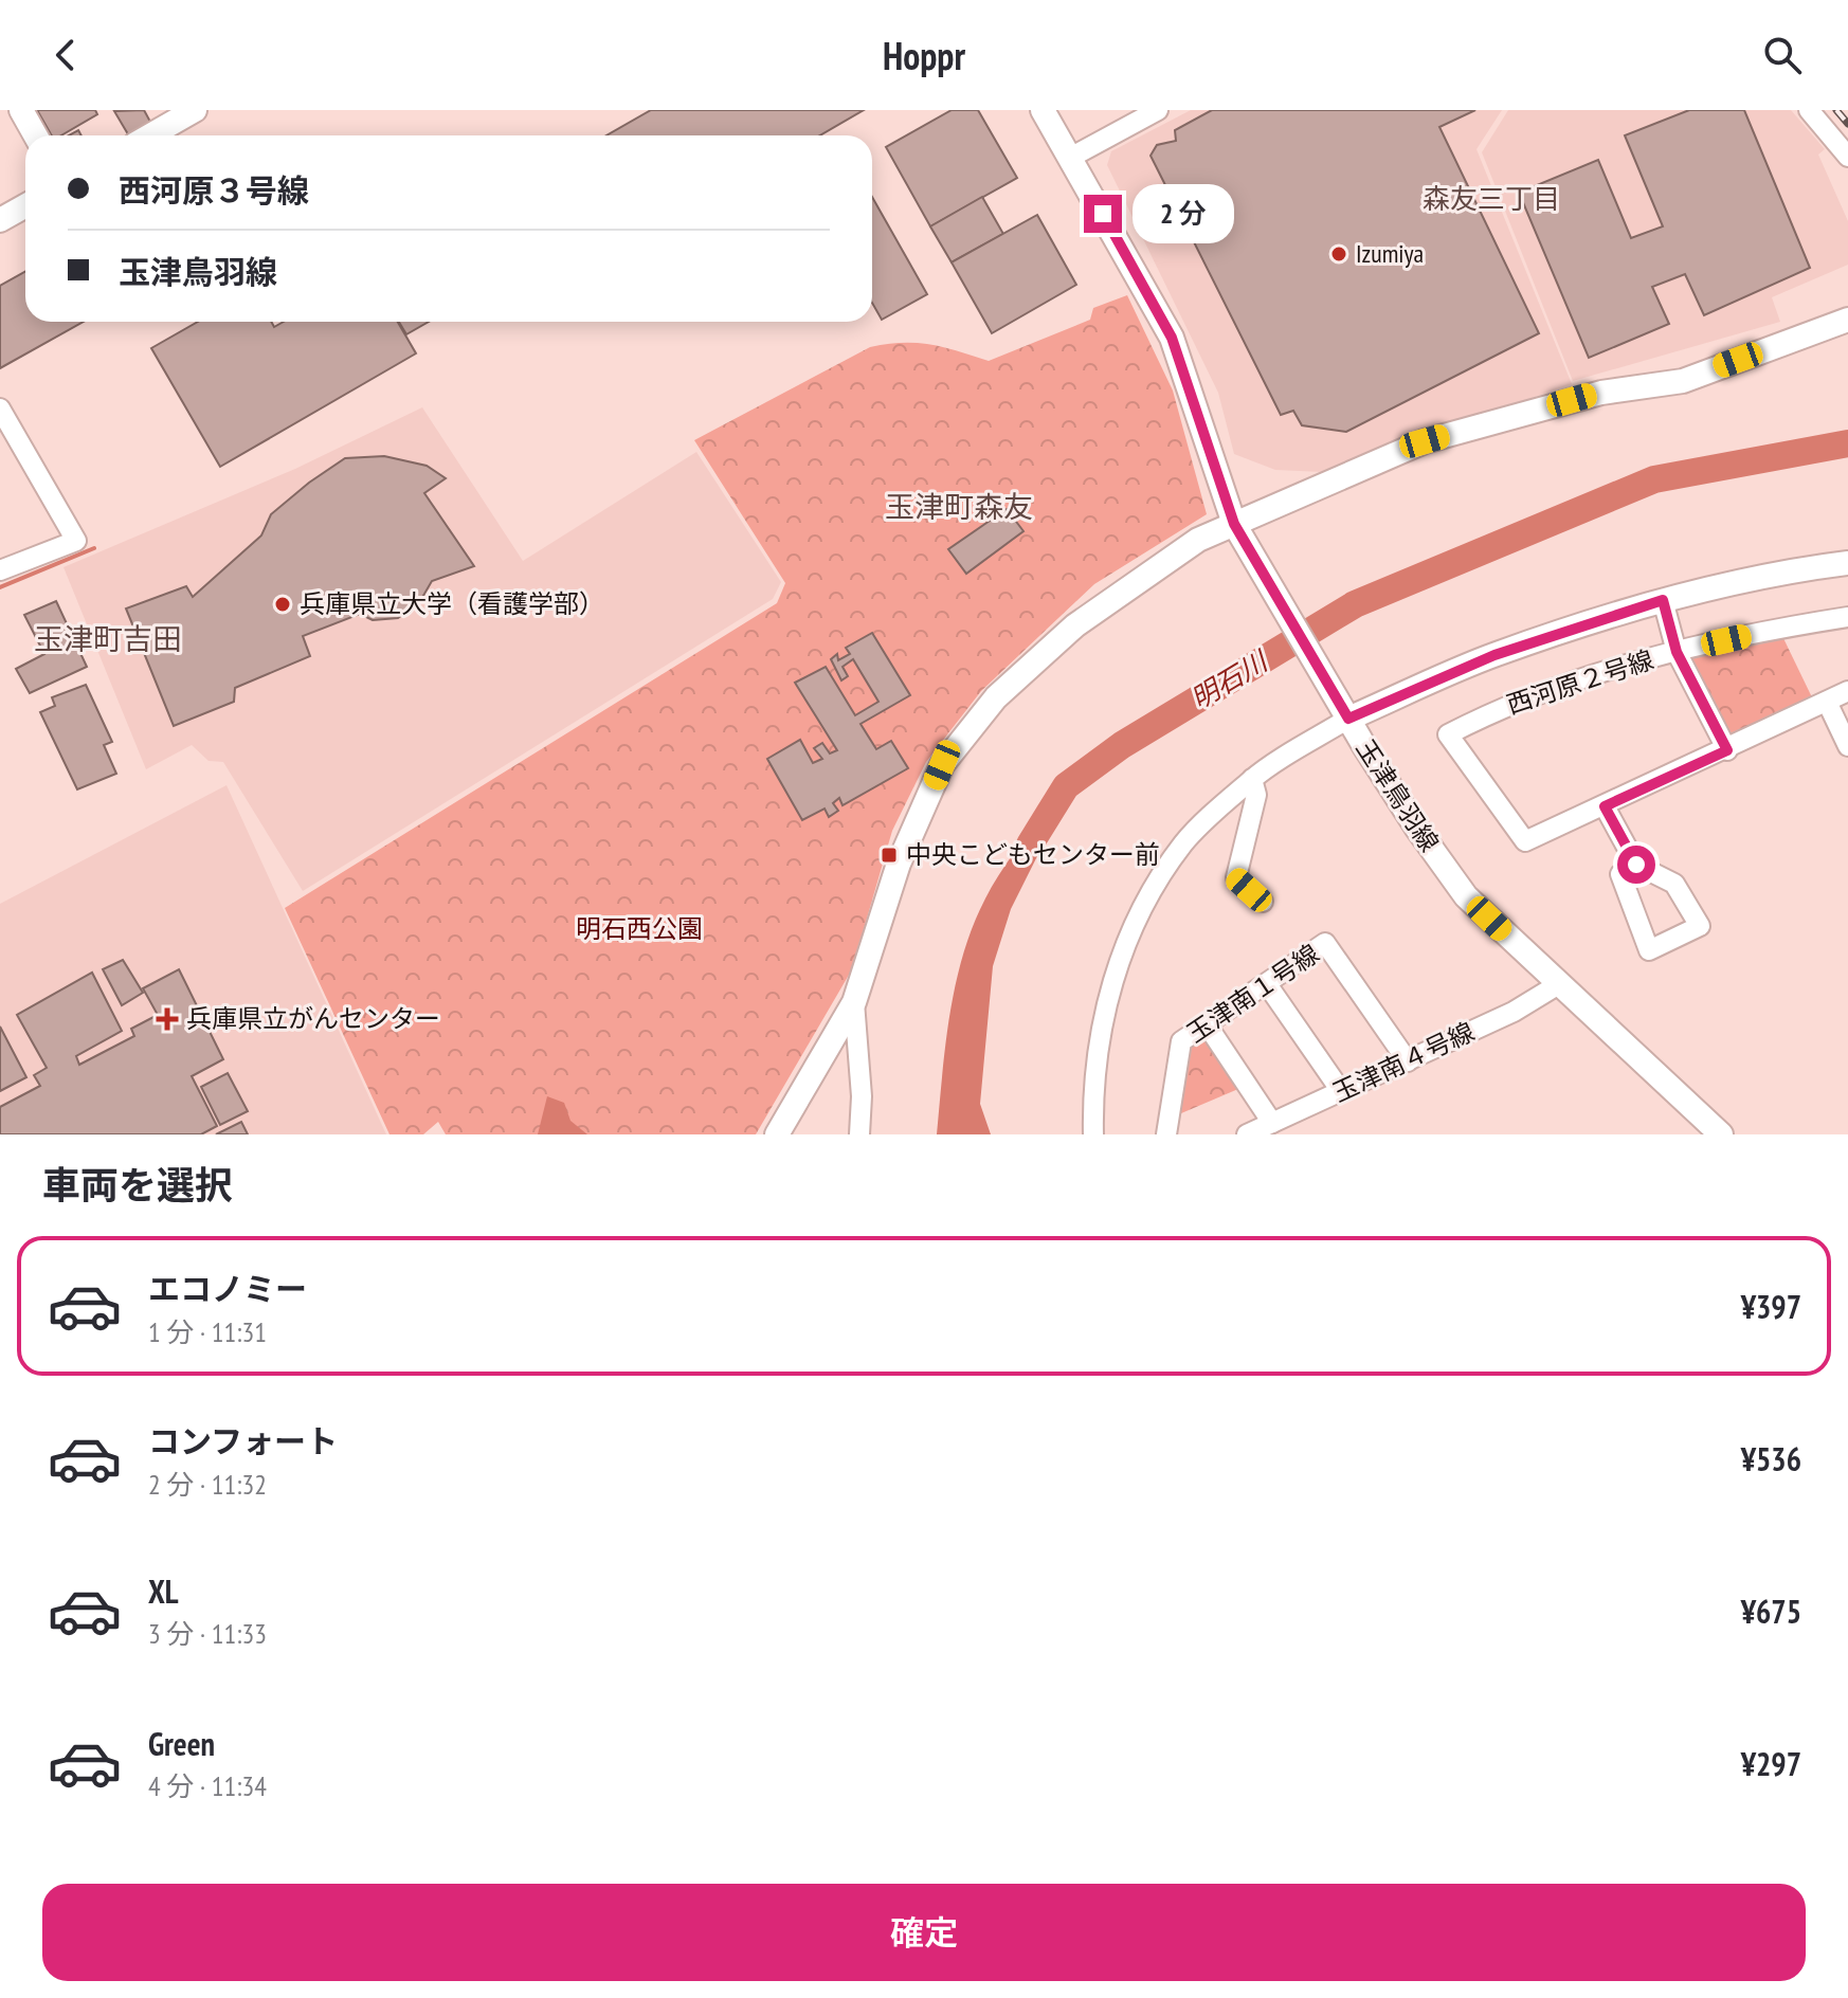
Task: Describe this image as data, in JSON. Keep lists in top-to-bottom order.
{
  "streets": {
    "street": [
      "西河原２号線",
      "玉津鳥羽線",
      "玉津南１号線",
      "玉津南４号線"
    ]
  },
  "crossings": [
    ["玉津鳥羽線", "玉津南４号線"],
    ["玉津南１号線", "玉津南４号線"]
  ],
  "districts": ["森友三丁目", "玉津町森友", "玉津町吉田"],
  "water": ["明石川"],
  "parks": ["明石西公園"],
  "places": {
    "other": ["Izumiya", "兵庫県立大学（看護学部）"],
    "transit": ["中央こどもセンター前"],
    "health": ["兵庫県立がんセンター"]
  },
  "page": {
    "header": "Hoppr",
    "banner": ["西河原３号線", "玉津鳥羽線"],
    "bubble": "2 分",
    "heading": "車両を選択",
    "list": [
      {
        "name": "エコノミー",
        "note": "1 分 · 11:31",
        "value": "¥397"
      },
      {
        "name": "コンフォート",
        "note": "2 分 · 11:32",
        "value": "¥536"
      },
      {
        "name": "XL",
        "note": "3 分 · 11:33",
        "value": "¥675"
      },
      {
        "name": "Green",
        "note": "4 分 · 11:34",
        "value": "¥297"
      }
    ],
    "buttons": "確定"
  }
}
